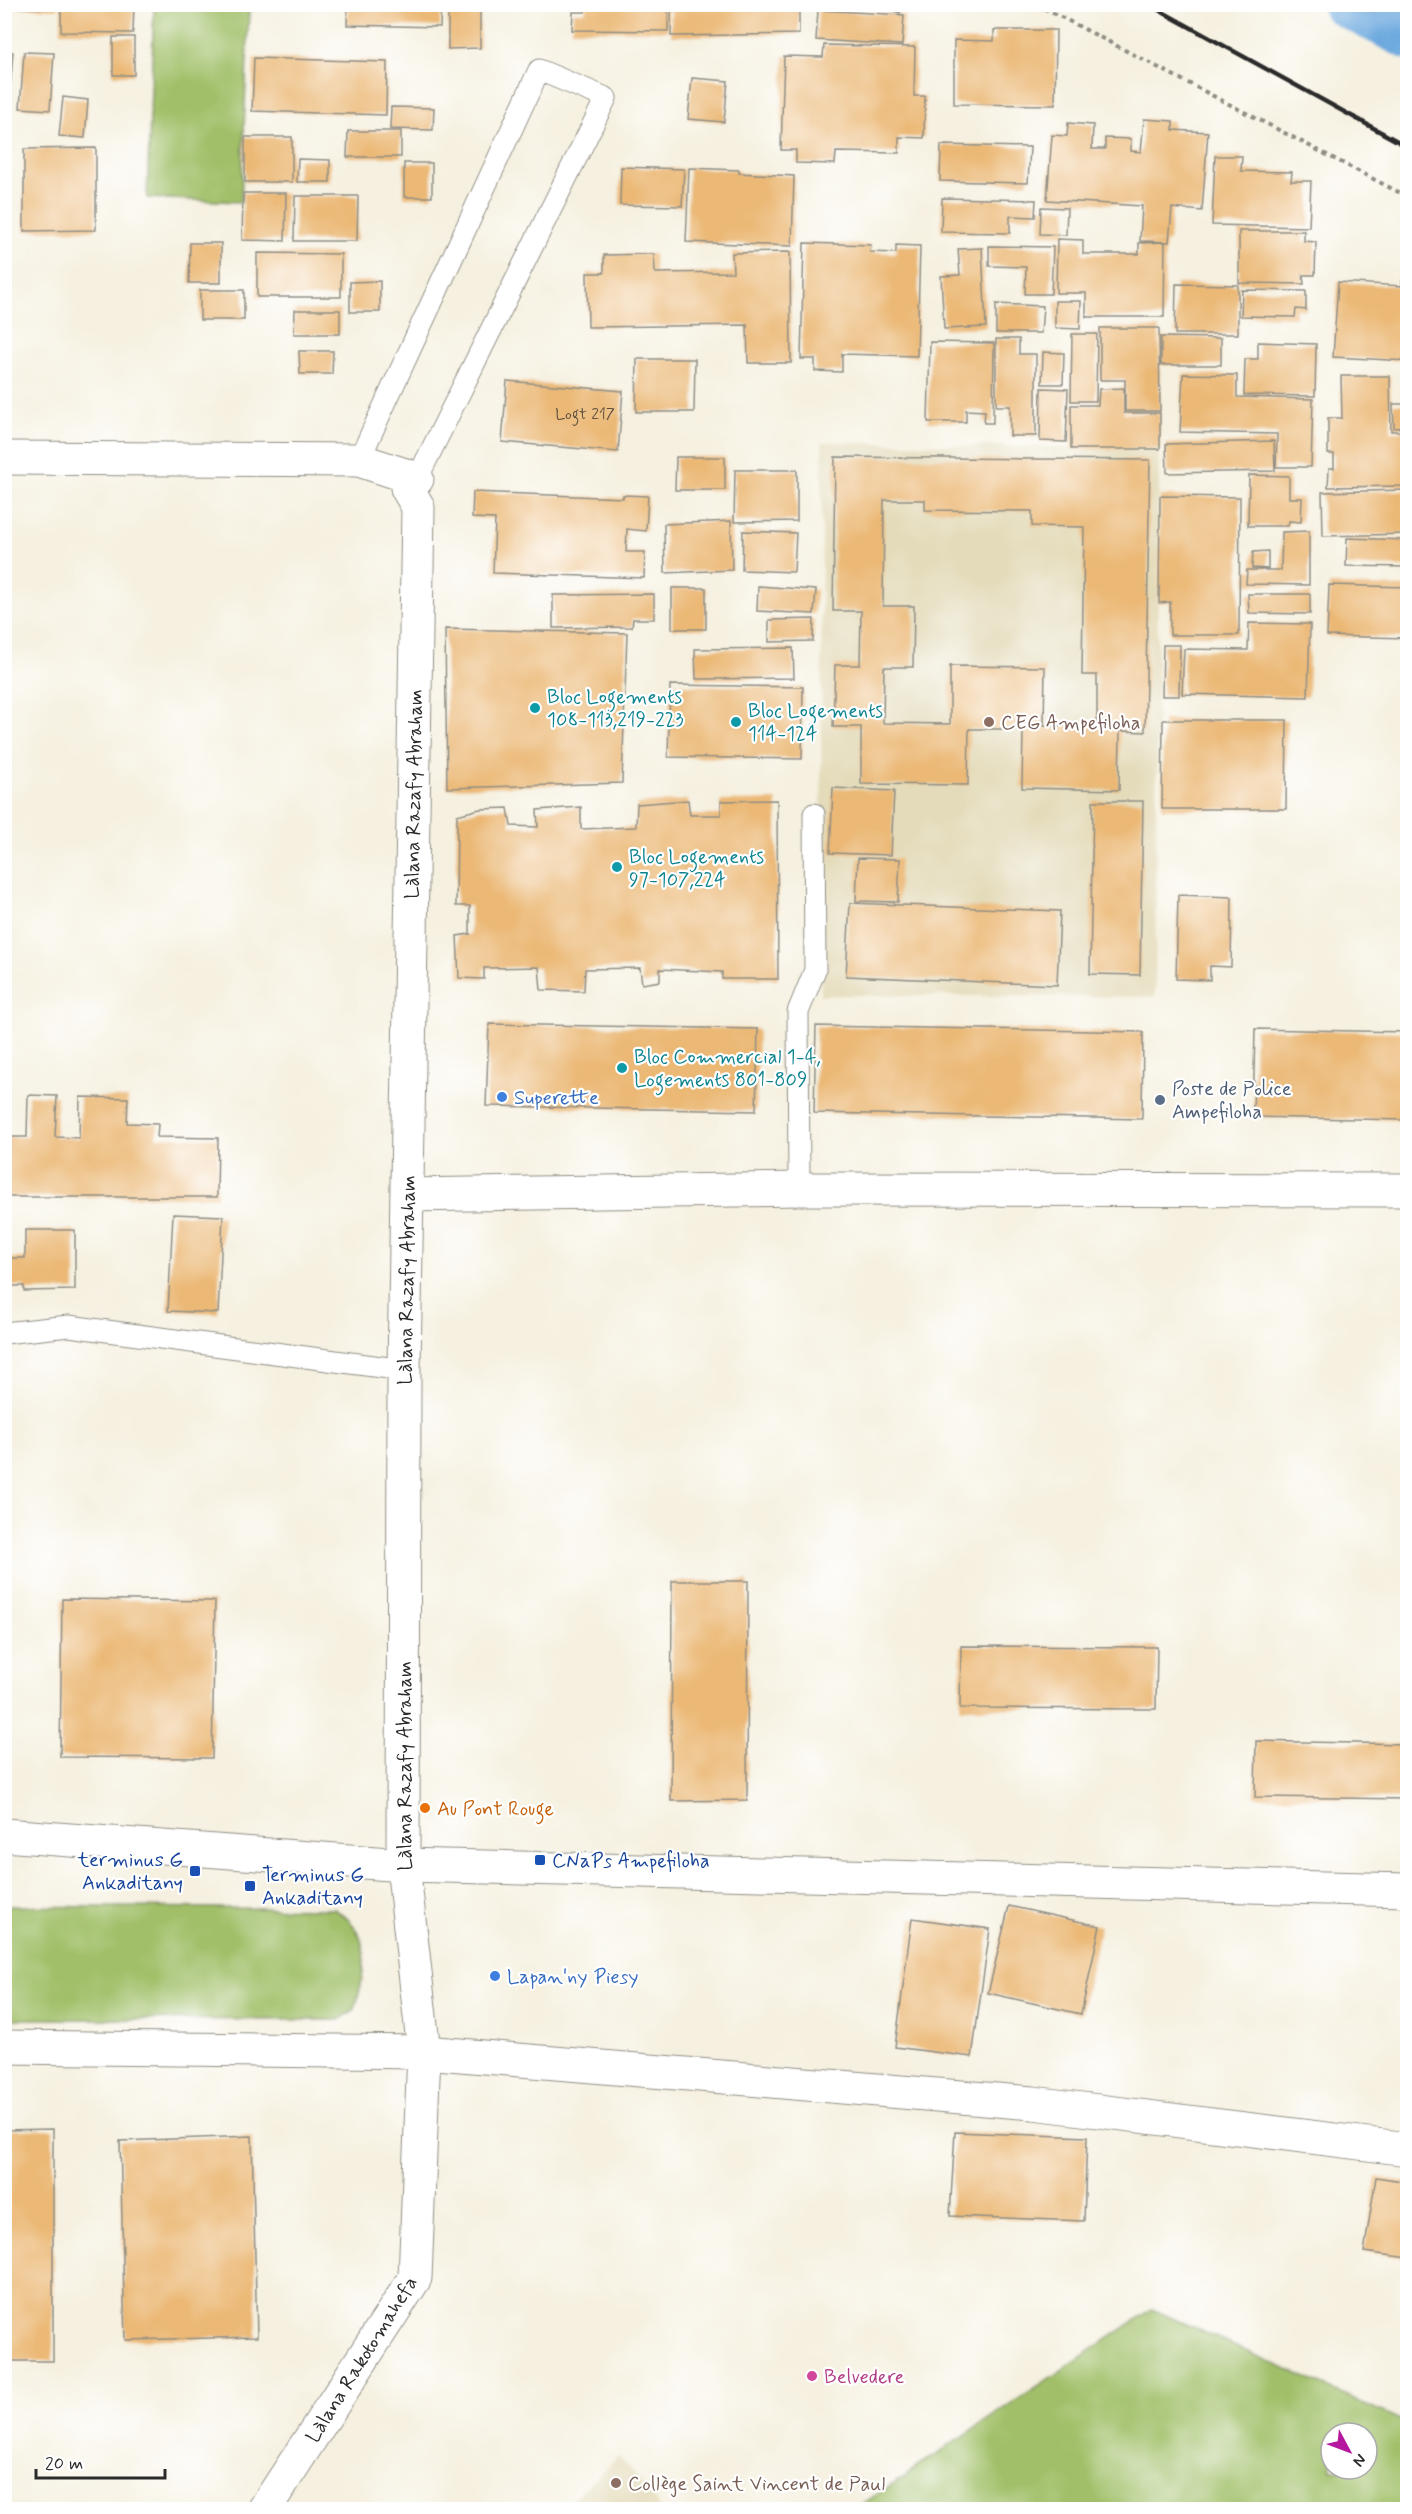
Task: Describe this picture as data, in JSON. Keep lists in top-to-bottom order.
{
  "streets": {
    "street": ["Làlana Razafy Abraham", "Làlana Rakotomahefa"]
  },
  "crossings": [
    ["Làlana Razafy Abraham", "Làlana Rakotomahefa"]
  ],
  "places": {
    "other": [
      "Bloc Logements 108-113,219-223",
      "Bloc Logements 114-124",
      "CEG Ampefiloha",
      "Bloc Logements 97-107,224",
      "Bloc Commercial 1-4, Logements 801-809",
      "Superette",
      "Poste de Police Ampefiloha",
      "Au Pont Rouge",
      "Lapan'ny Piesy",
      "Belvedere",
      "Collège Saint Vincent de Paul"
    ],
    "transit": ["CNaPs Ampefiloha", "terminus G Ankaditany", "Terminus G Ankaditany"]
  },
  "house_numbers": ["Logt 217"],
  "scale_bar": "20 m",
  "north": "bottom right"
}
